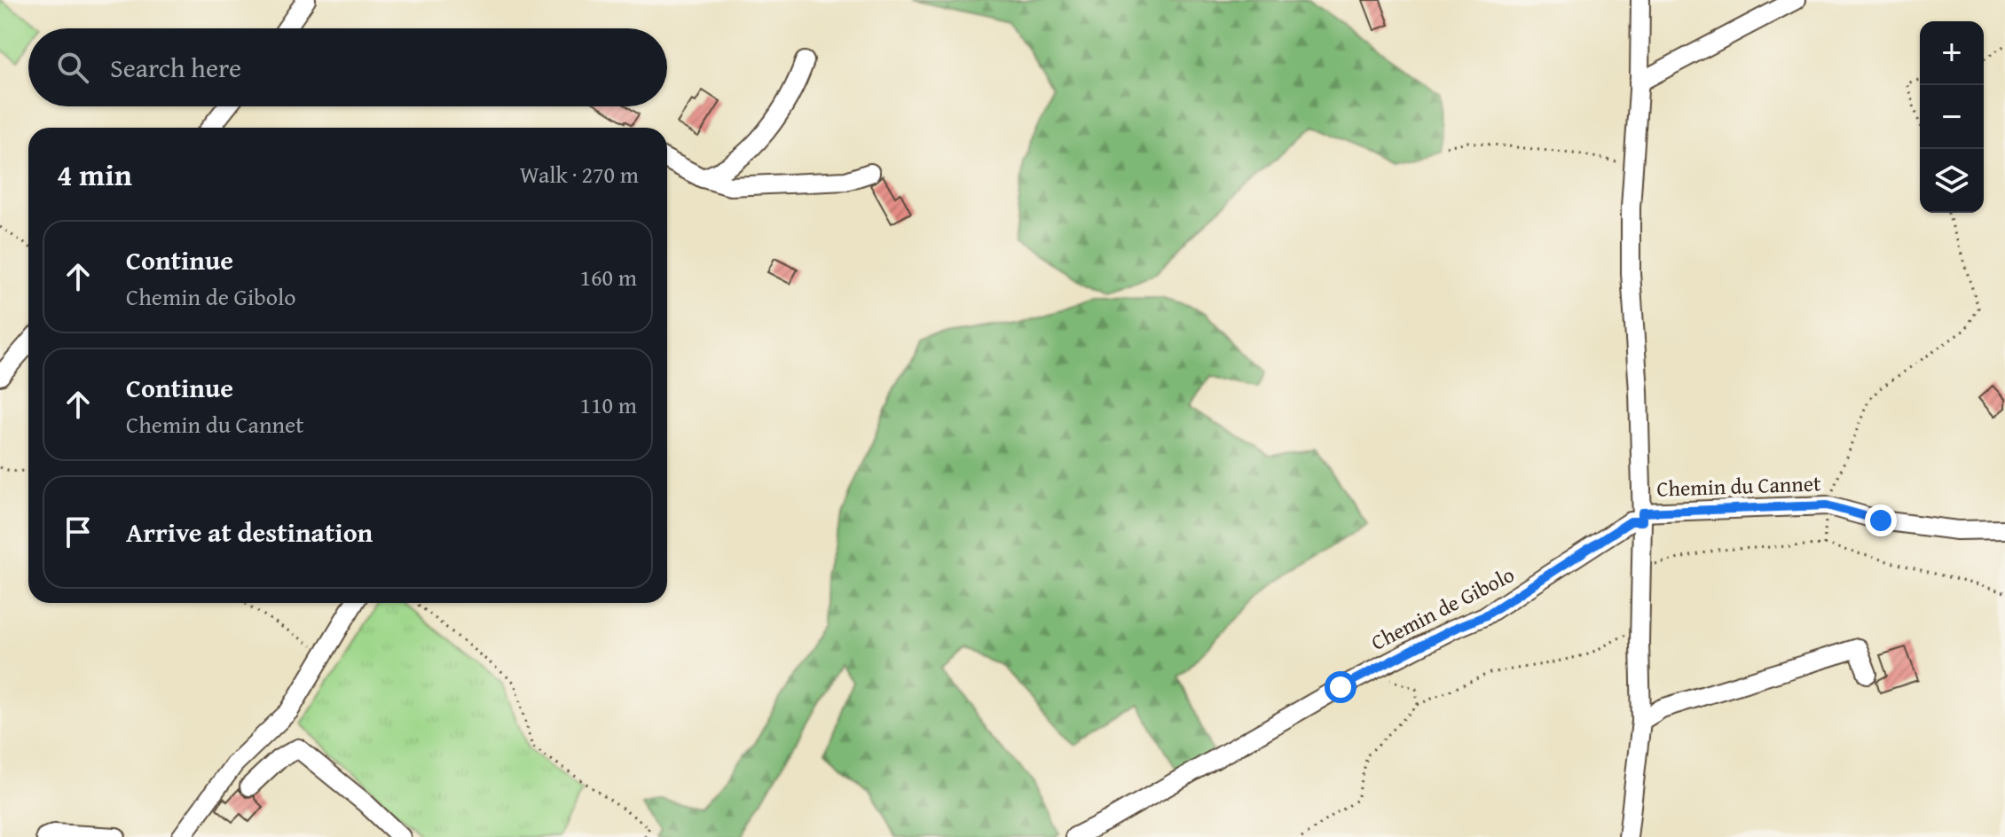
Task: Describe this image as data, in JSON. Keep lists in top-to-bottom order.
{
  "streets": {
    "street": ["Chemin du Cannet", "Chemin de Gibolo"]
  },
  "crossings": [
    ["Chemin du Cannet", "Chemin de Gibolo"]
  ],
  "page": {
    "map_buttons": ["+", "−"],
    "search": "Search here",
    "heading": ["4 min", "Walk · 270 m"],
    "list": [
      ["Continue", "Chemin de Gibolo", "160 m"],
      ["Continue", "Chemin du Cannet", "110 m"],
      "Arrive at destination"
    ]
  }
}
